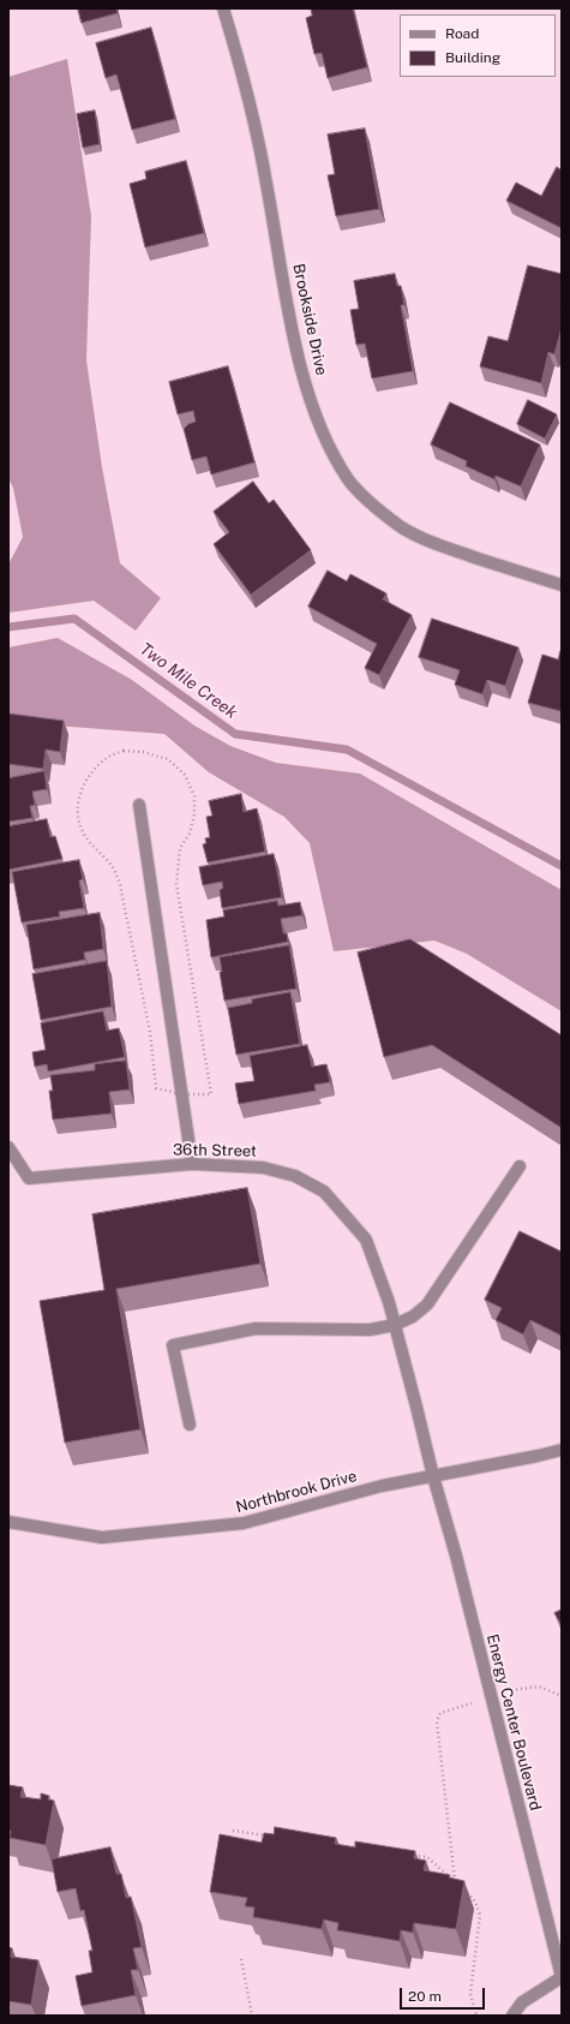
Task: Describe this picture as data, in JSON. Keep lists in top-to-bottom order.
{
  "streets": {
    "street": [
      "Brookside Drive",
      "36th Street",
      "Northbrook Drive",
      "Energy Center Boulevard"
    ]
  },
  "crossings": [
    ["36th Street", "Northbrook Drive"],
    ["36th Street", "Energy Center Boulevard"],
    ["Northbrook Drive", "Energy Center Boulevard"]
  ],
  "water": ["Two Mile Creek"],
  "legend": ["Road", "Building"],
  "scale_bar": "20 m"
}
